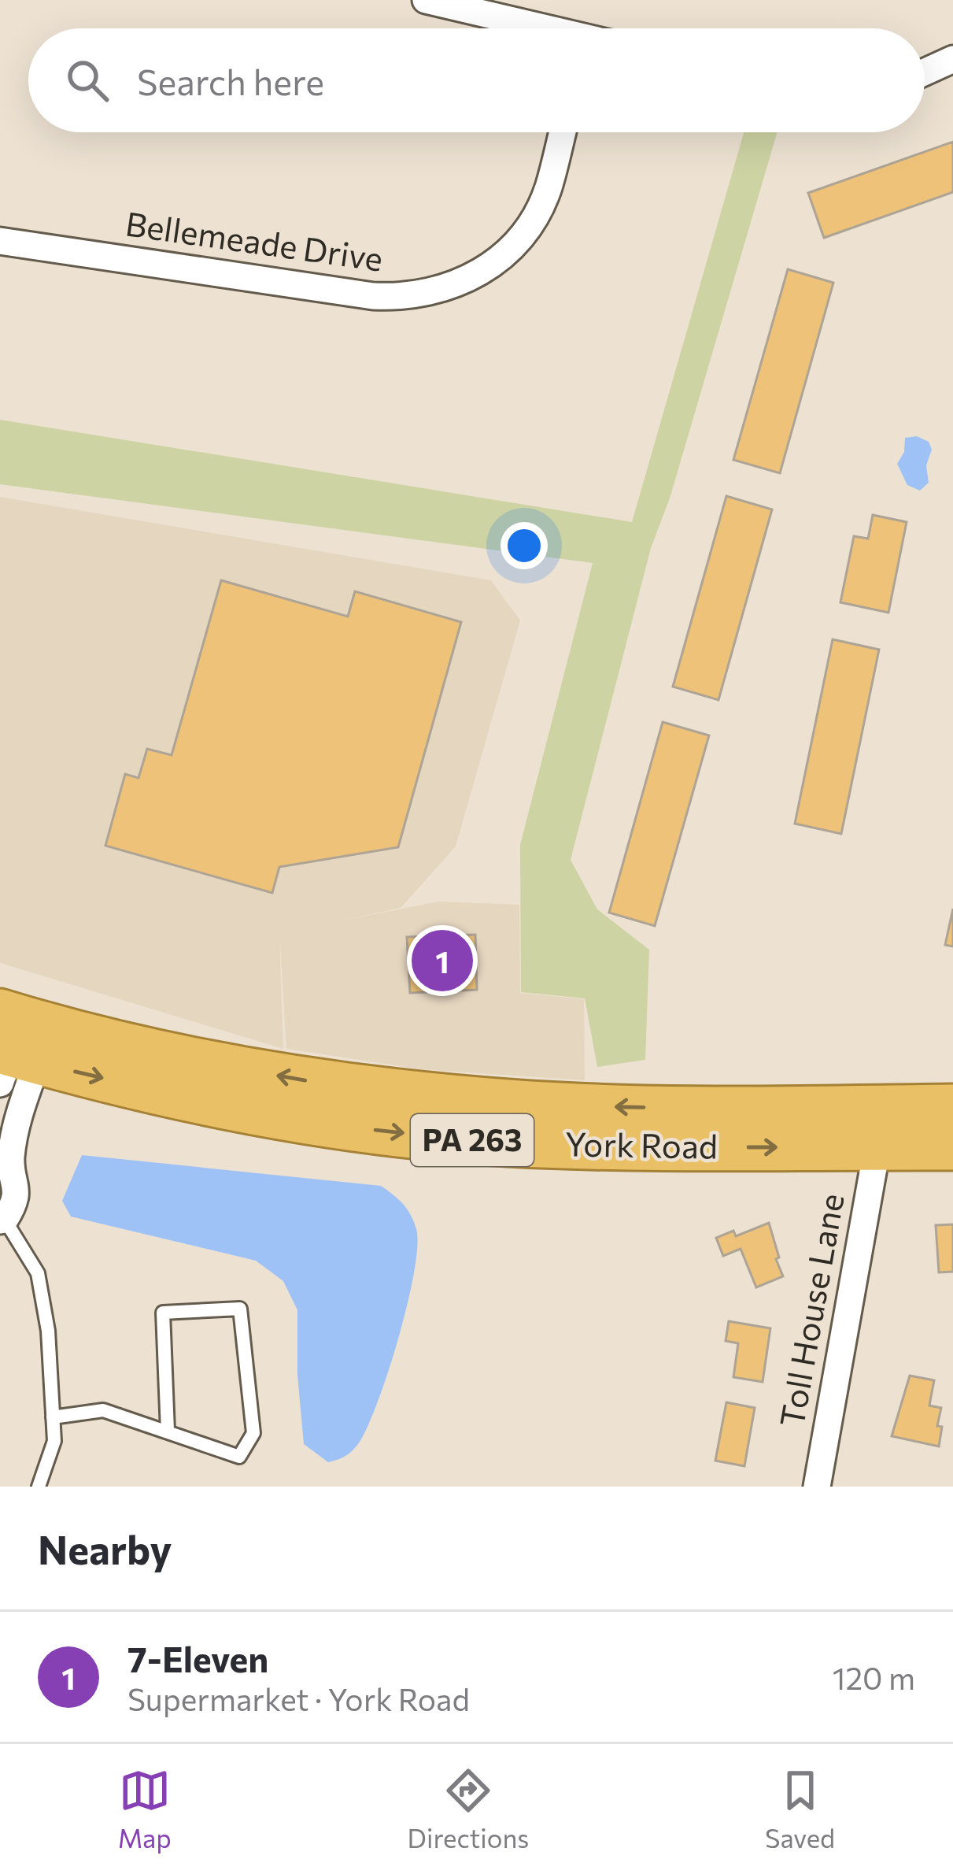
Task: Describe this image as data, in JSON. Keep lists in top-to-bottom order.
{
  "streets": {
    "highway": ["PA 263", "York Road"],
    "street": ["Bellemeade Drive", "Toll House Lane"]
  },
  "crossings": [
    ["York Road", "Toll House Lane"]
  ],
  "page": {
    "search": "Search here",
    "pins": "1",
    "heading": "Nearby",
    "list": [
      {
        "mark": "1",
        "name": "7-Eleven",
        "note": "Supermarket · York Road",
        "value": "120 m"
      }
    ],
    "nav": ["Map", "Directions", "Saved"]
  }
}
